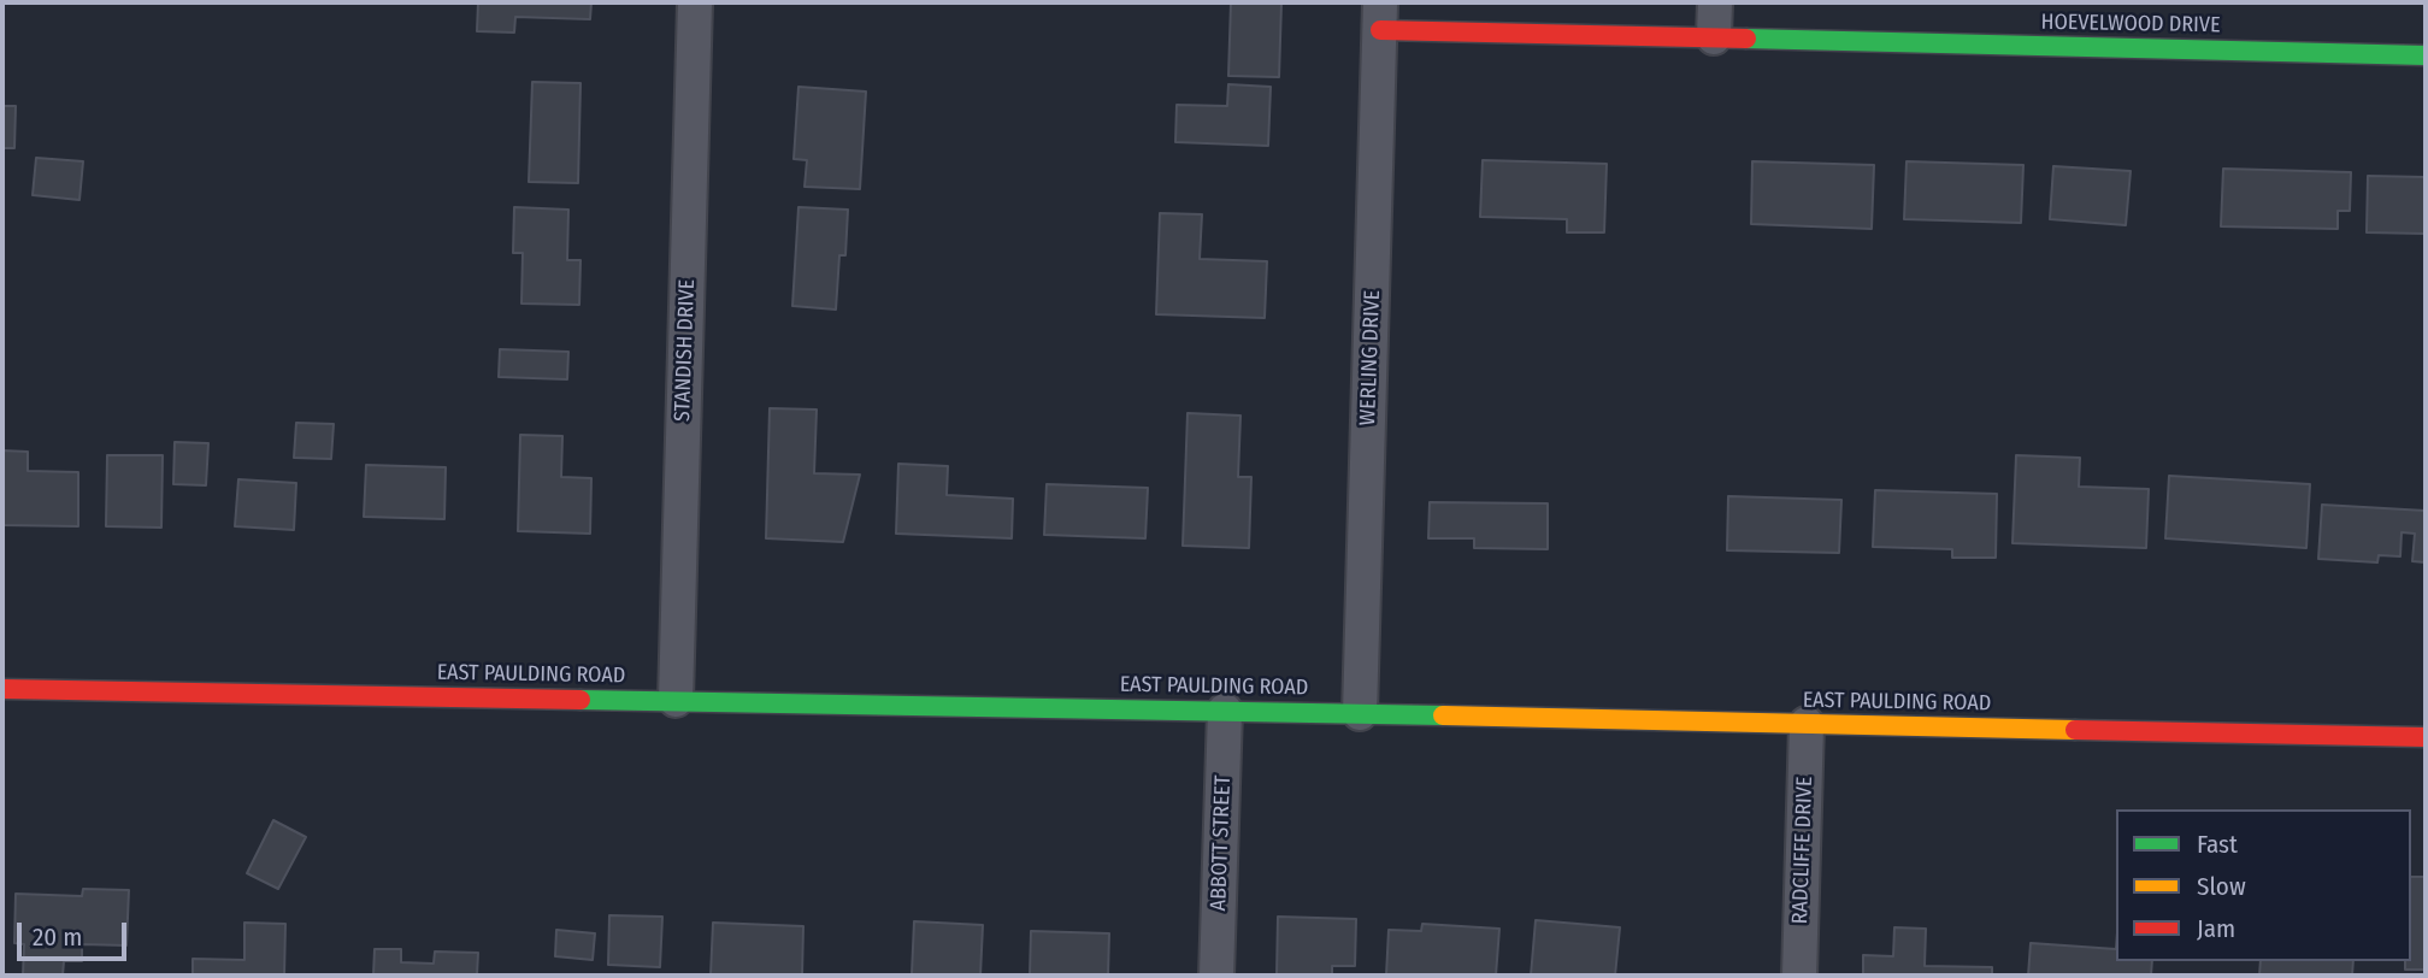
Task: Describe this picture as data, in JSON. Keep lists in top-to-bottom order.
{
  "streets": {
    "main road": ["HOEVELWOOD DRIVE", "EAST PAULDING ROAD"],
    "street": [
      "STANDISH DRIVE",
      "WERLING DRIVE",
      "ABBOTT STREET",
      "RADCLIFFE DRIVE"
    ]
  },
  "crossings": [
    ["HOEVELWOOD DRIVE", "WERLING DRIVE"],
    ["STANDISH DRIVE", "EAST PAULDING ROAD"],
    ["WERLING DRIVE", "EAST PAULDING ROAD"],
    ["EAST PAULDING ROAD", "ABBOTT STREET"],
    ["EAST PAULDING ROAD", "RADCLIFFE DRIVE"]
  ],
  "legend": ["Fast", "Slow", "Jam"],
  "scale_bar": "20 m"
}
